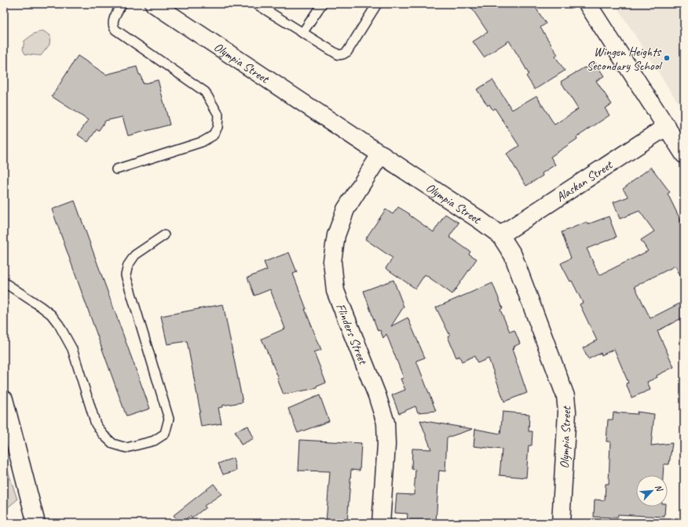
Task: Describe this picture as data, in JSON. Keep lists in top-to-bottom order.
{
  "streets": {
    "street": ["Olympia Street", "Alaskan Street", "Flinders Street"]
  },
  "crossings": [
    ["Olympia Street", "Alaskan Street"],
    ["Olympia Street", "Flinders Street"]
  ],
  "places": ["Wingen Heights Secondary School"],
  "north": "top right"
}
